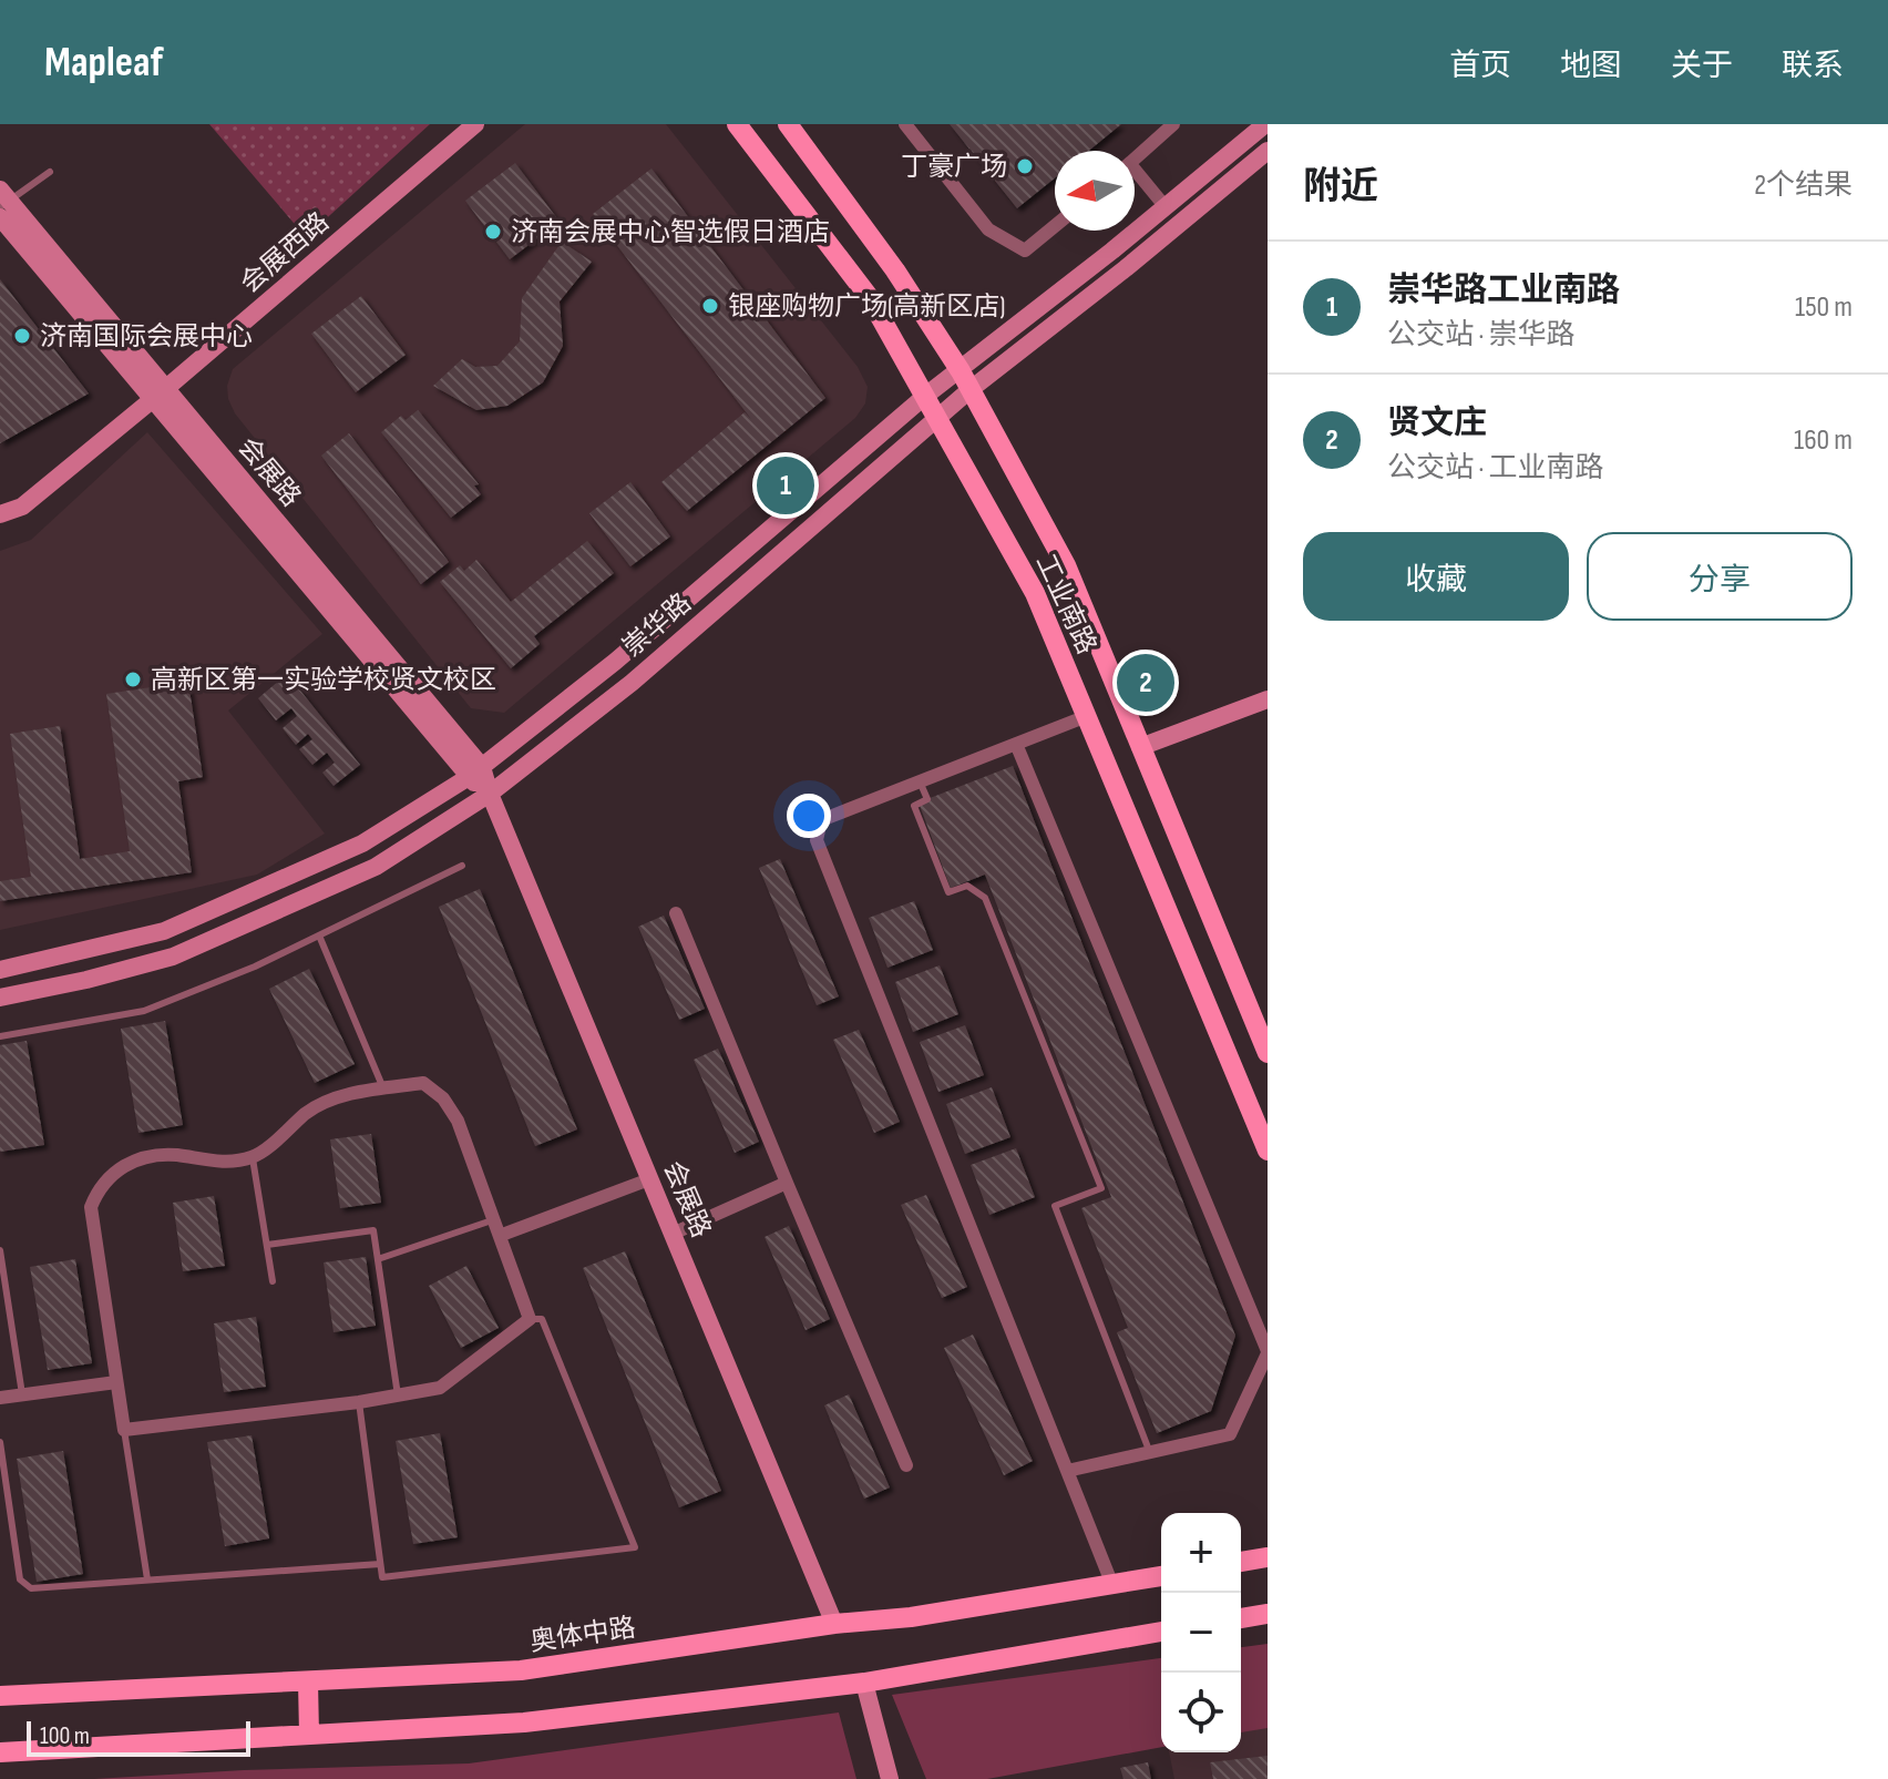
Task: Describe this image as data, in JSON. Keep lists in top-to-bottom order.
{
  "streets": {
    "main road": [
      "会展西路",
      "会展路",
      "工业南路",
      "崇华路",
      "奥体中路"
    ]
  },
  "crossings": [
    ["会展西路", "会展路"],
    ["会展路", "崇华路"],
    ["会展路", "奥体中路"],
    ["工业南路", "崇华路"]
  ],
  "places": [
    "丁豪广场",
    "济南会展中心智选假日酒店",
    "银座购物广场(高新区店)",
    "济南国际会展中心",
    "高新区第一实验学校贤文校区"
  ],
  "scale_bar": "100 m",
  "north": "left",
  "page": {
    "header": "Mapleaf",
    "nav": [
      "首页",
      "地图",
      "关于",
      "联系"
    ],
    "heading": ["附近", "2个结果"],
    "list": [
      {
        "mark": "1",
        "name": "崇华路工业南路",
        "note": "公交站 · 崇华路",
        "value": "150 m"
      },
      {
        "mark": "2",
        "name": "贤文庄",
        "note": "公交站 · 工业南路",
        "value": "160 m"
      }
    ],
    "pins": ["1", "2"],
    "buttons": ["收藏", "分享"],
    "map_buttons": ["+", "−"],
    "scale": "100 m"
  }
}
